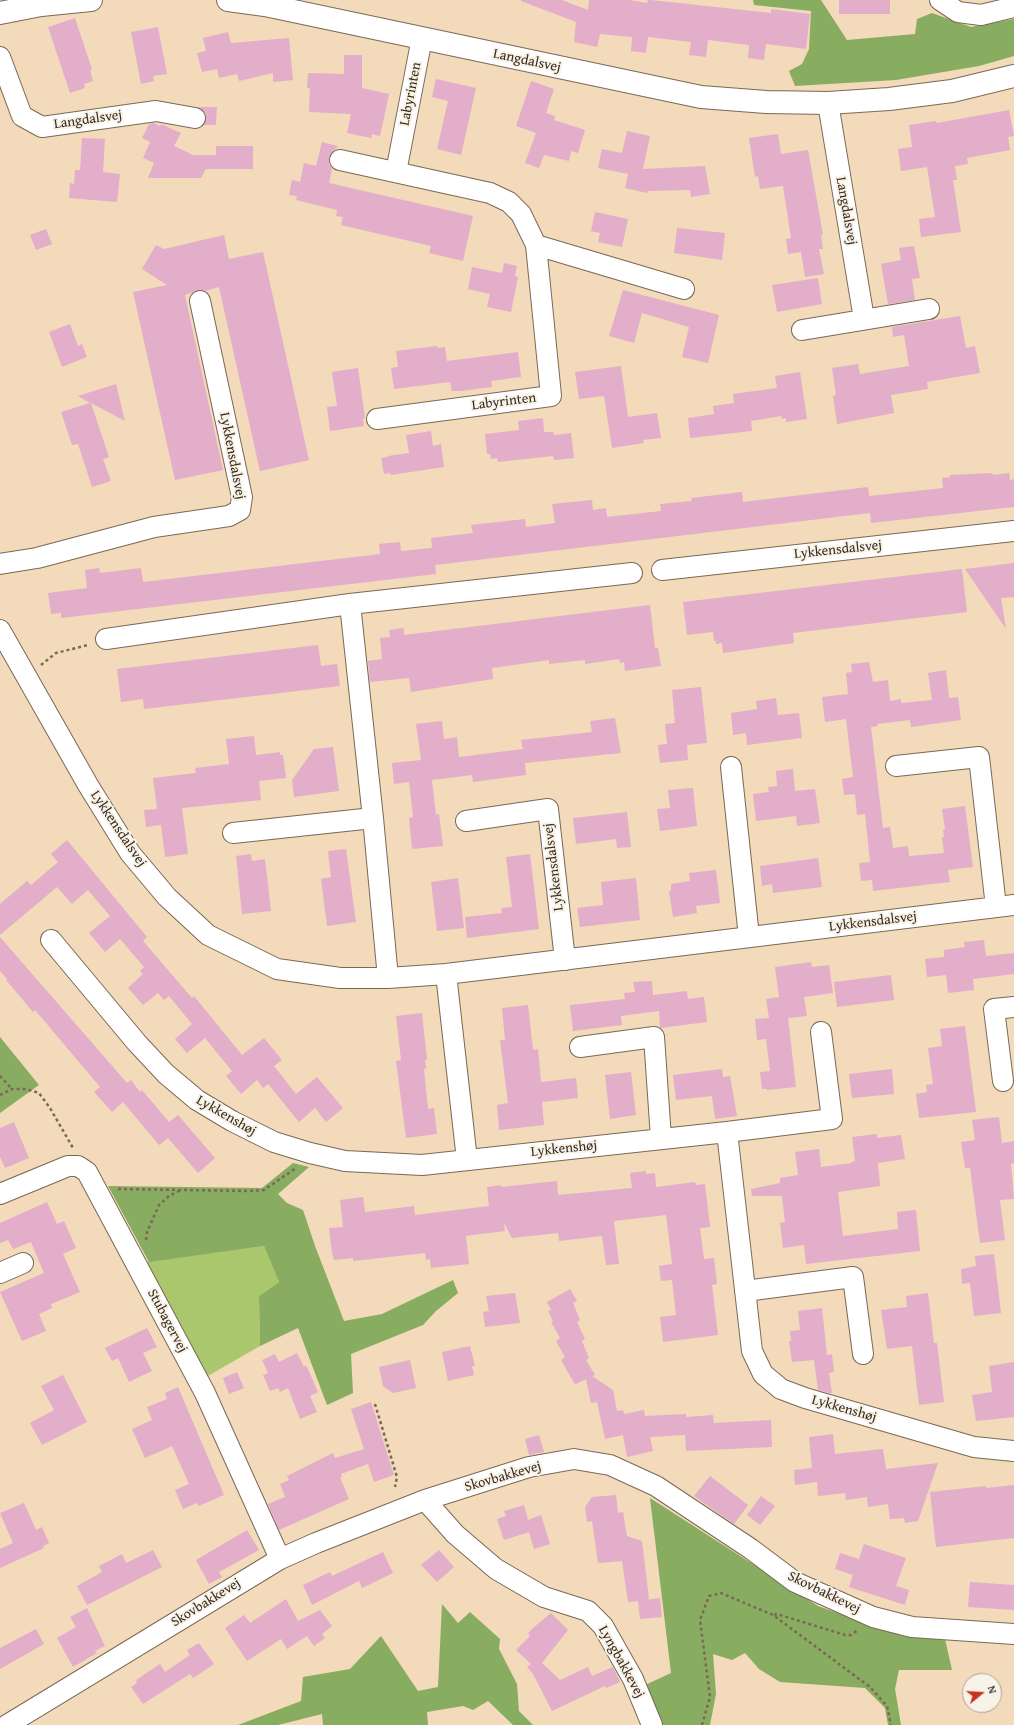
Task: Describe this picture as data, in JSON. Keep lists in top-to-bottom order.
{
  "streets": {
    "street": [
      "Langdalsvej",
      "Labyrinten",
      "Lykkensdalsvej",
      "Lykkenshøj",
      "Stubagervej",
      "Skovbakkevej",
      "Lyngbakkevej"
    ]
  },
  "crossings": [
    ["Langdalsvej", "Labyrinten"],
    ["Stubagervej", "Skovbakkevej"],
    ["Skovbakkevej", "Lyngbakkevej"]
  ],
  "north": "right"
}
